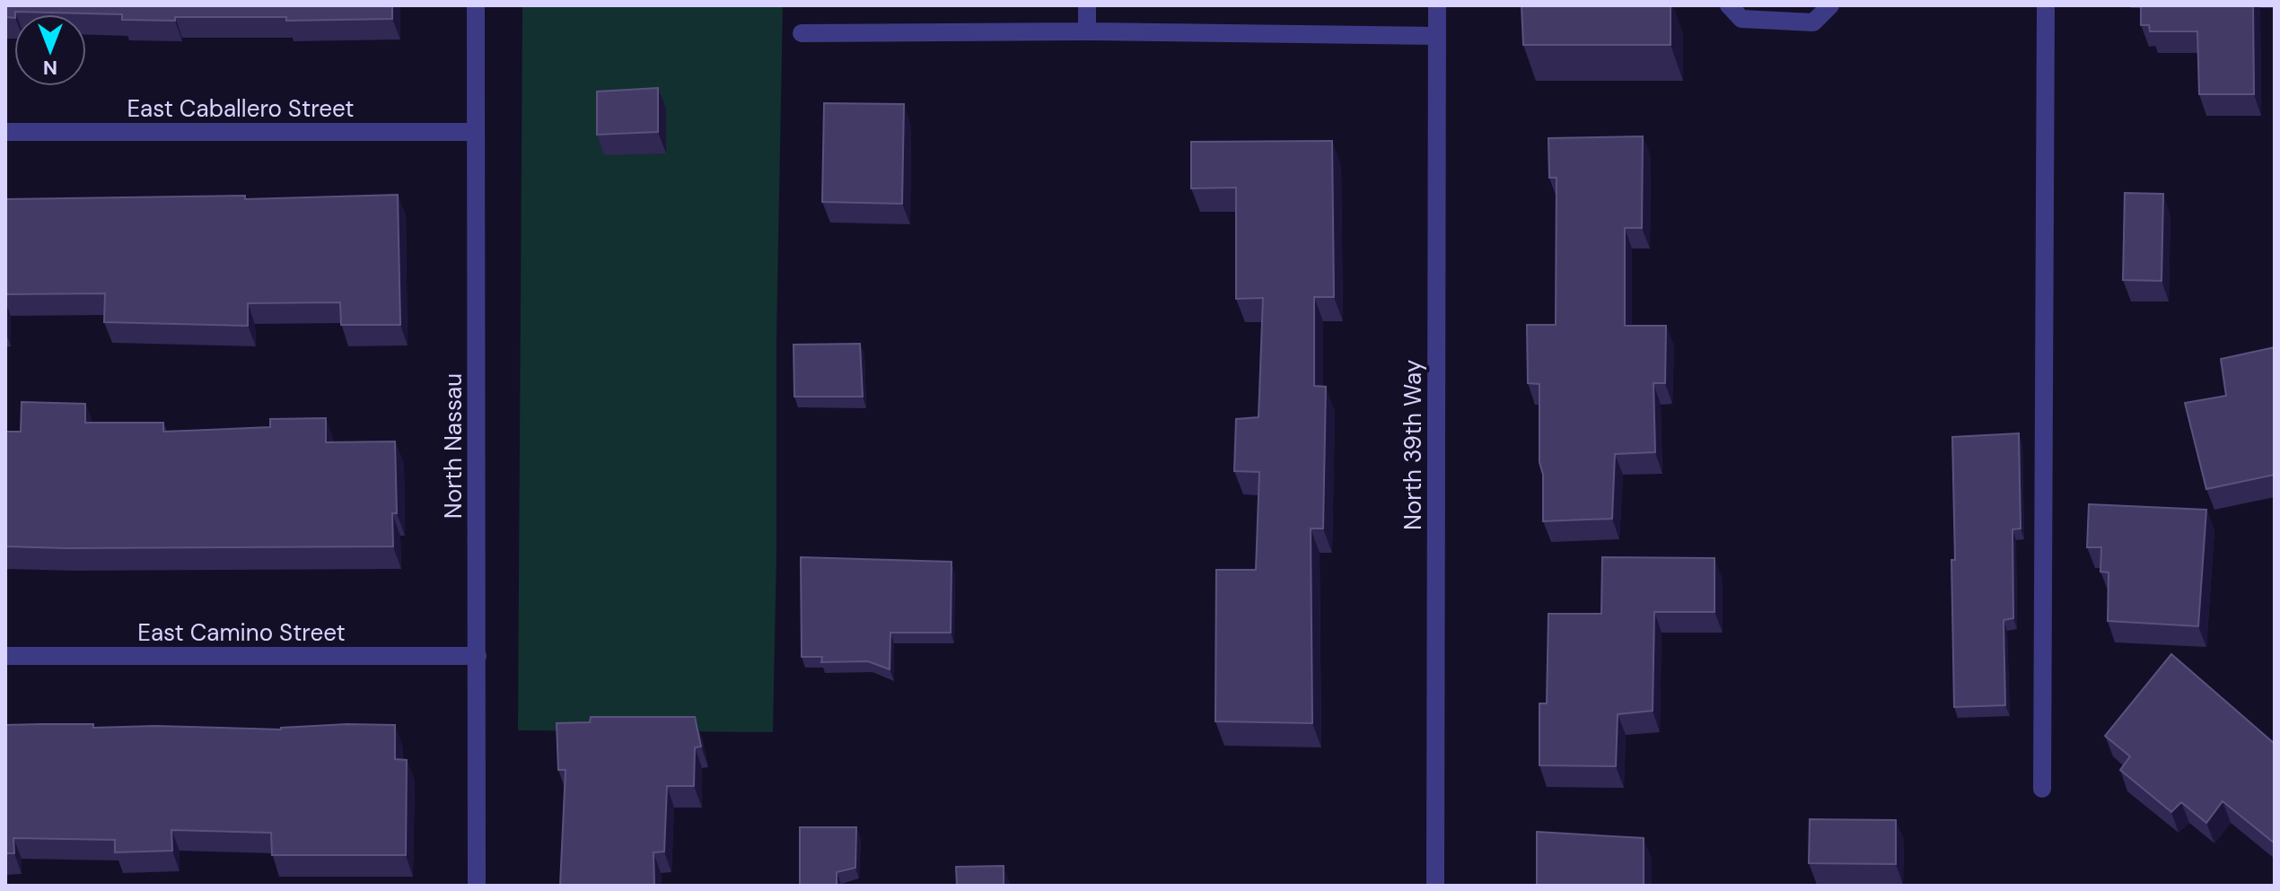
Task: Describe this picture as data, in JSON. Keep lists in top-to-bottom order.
{
  "streets": {
    "street": [
      "East Caballero Street",
      "North 39th Way",
      "North Nassau",
      "East Camino Street"
    ]
  },
  "crossings": [
    ["East Caballero Street", "North Nassau"],
    ["North Nassau", "East Camino Street"]
  ],
  "north": "bottom"
}
